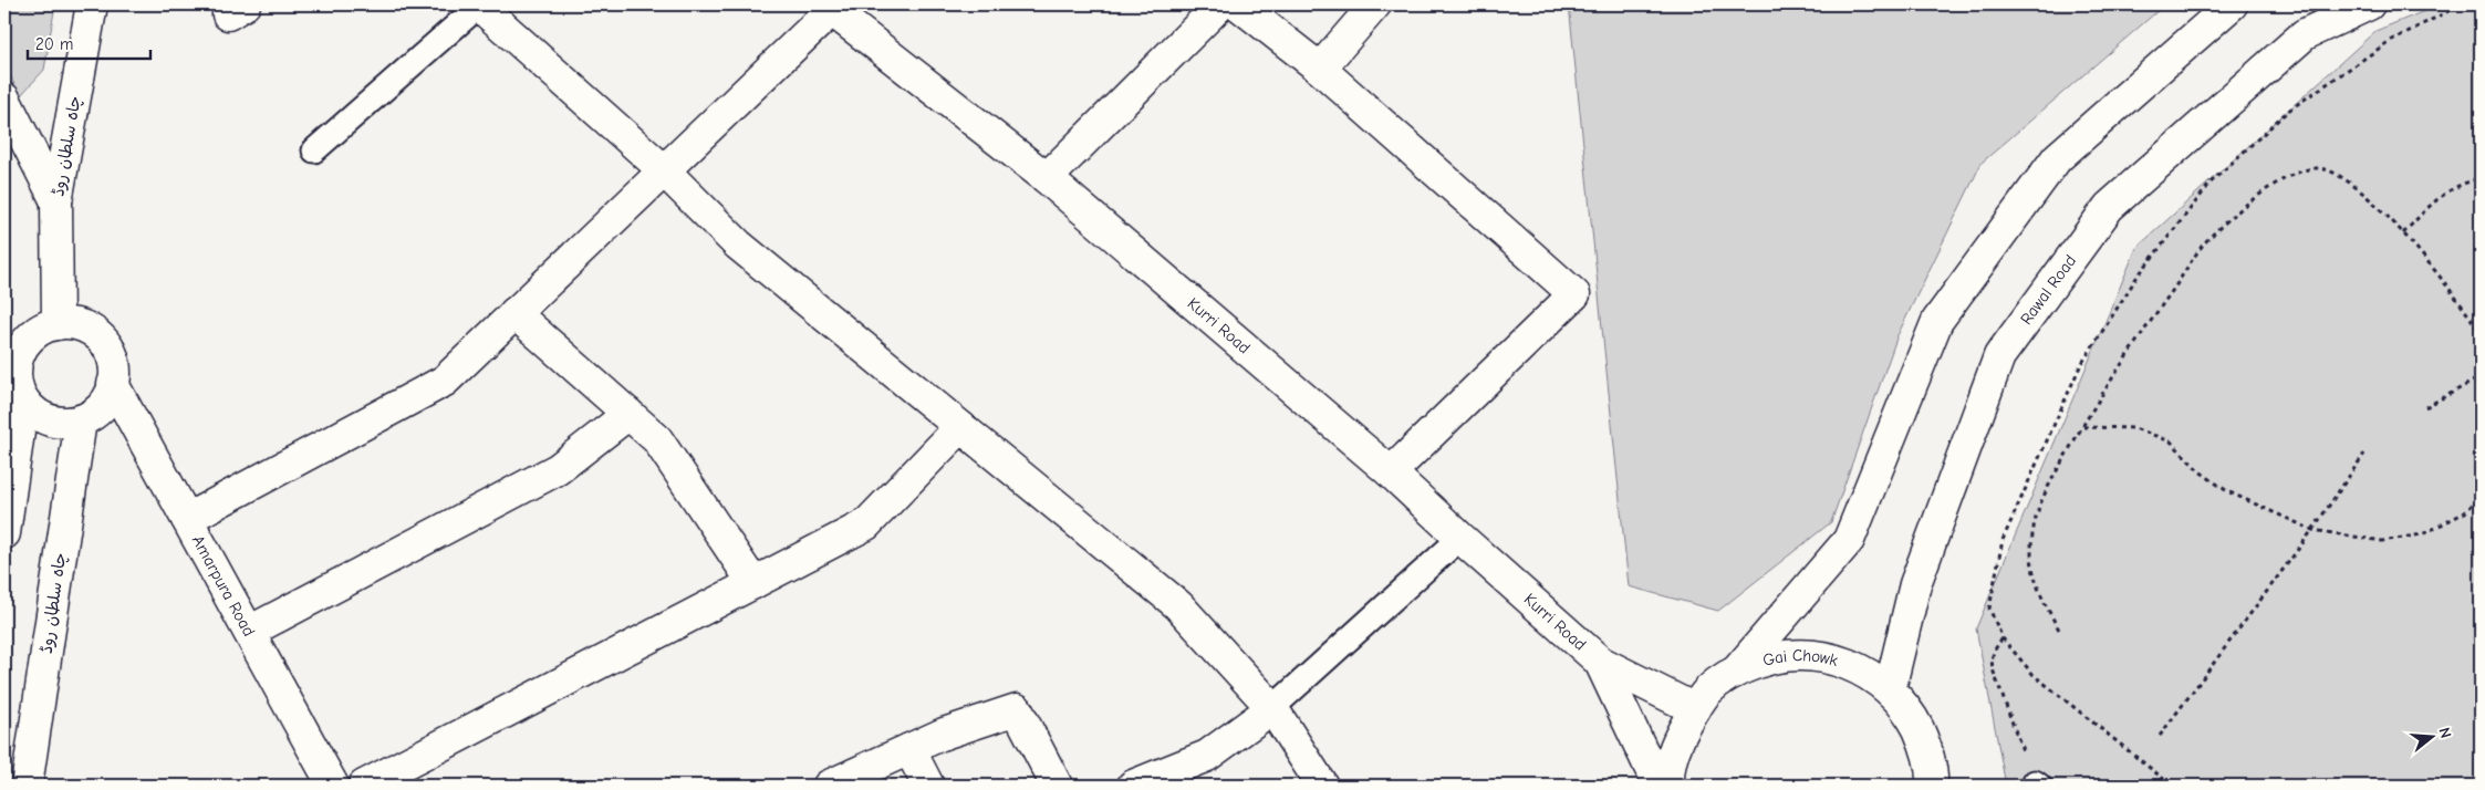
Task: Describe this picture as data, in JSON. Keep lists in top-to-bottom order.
{
  "streets": {
    "street": [
      "چاہ سلطان روڈ",
      "Rawal Road",
      "Kurri Road",
      "Amarpura Road",
      "Gai Chowk"
    ]
  },
  "crossings": [
    ["چاہ سلطان روڈ", "Amarpura Road"],
    ["Rawal Road", "Gai Chowk"]
  ],
  "scale_bar": "20 m",
  "north": "right"
}
